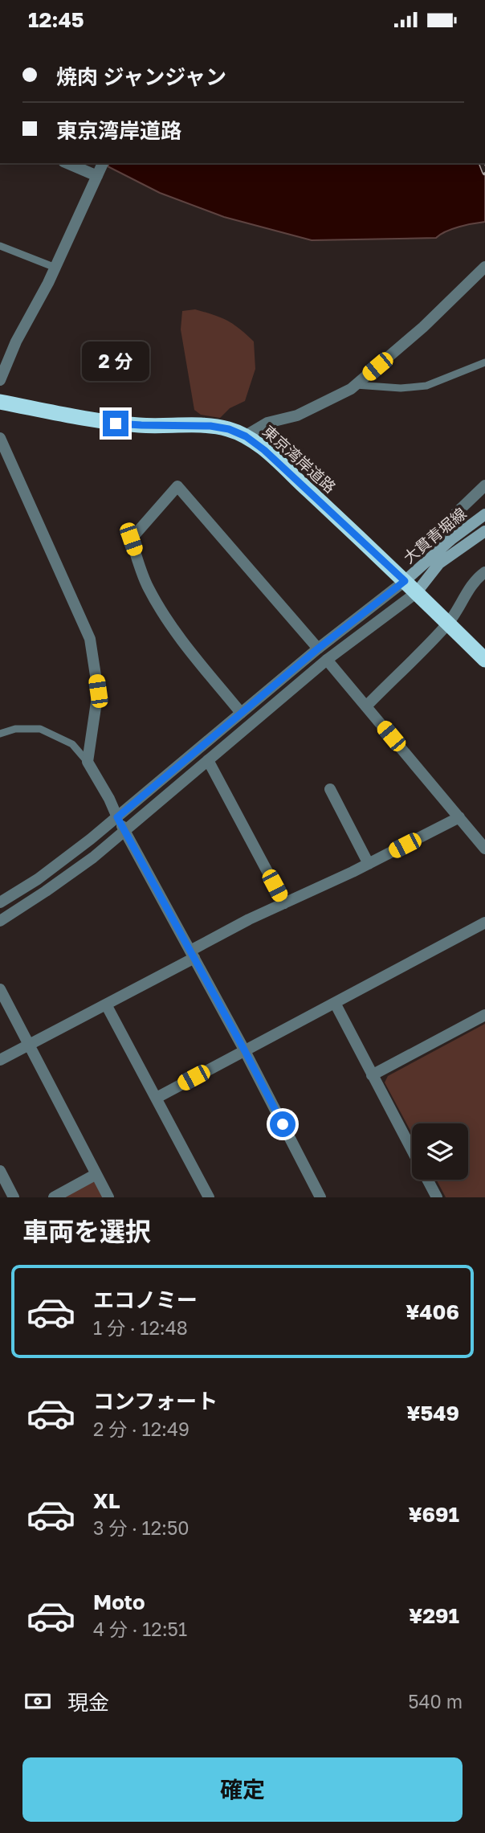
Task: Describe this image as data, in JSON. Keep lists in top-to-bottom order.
{
  "streets": {
    "highway": ["東京湾岸道路"],
    "main road": ["大貫青堀線"]
  },
  "crossings": [
    ["東京湾岸道路", "大貫青堀線"]
  ],
  "page": {
    "status": "12:45",
    "banner": ["焼肉 ジャンジャン", "東京湾岸道路"],
    "bubble": "2 分",
    "heading": "車両を選択",
    "list": [
      {
        "name": "エコノミー",
        "note": "1 分 · 12:48",
        "value": "¥406"
      },
      {
        "name": "コンフォート",
        "note": "2 分 · 12:49",
        "value": "¥549"
      },
      {
        "name": "XL",
        "note": "3 分 · 12:50",
        "value": "¥691"
      },
      {
        "name": "Moto",
        "note": "4 分 · 12:51",
        "value": "¥291"
      }
    ],
    "pay": ["現金", "540 m"],
    "buttons": "確定"
  }
}
